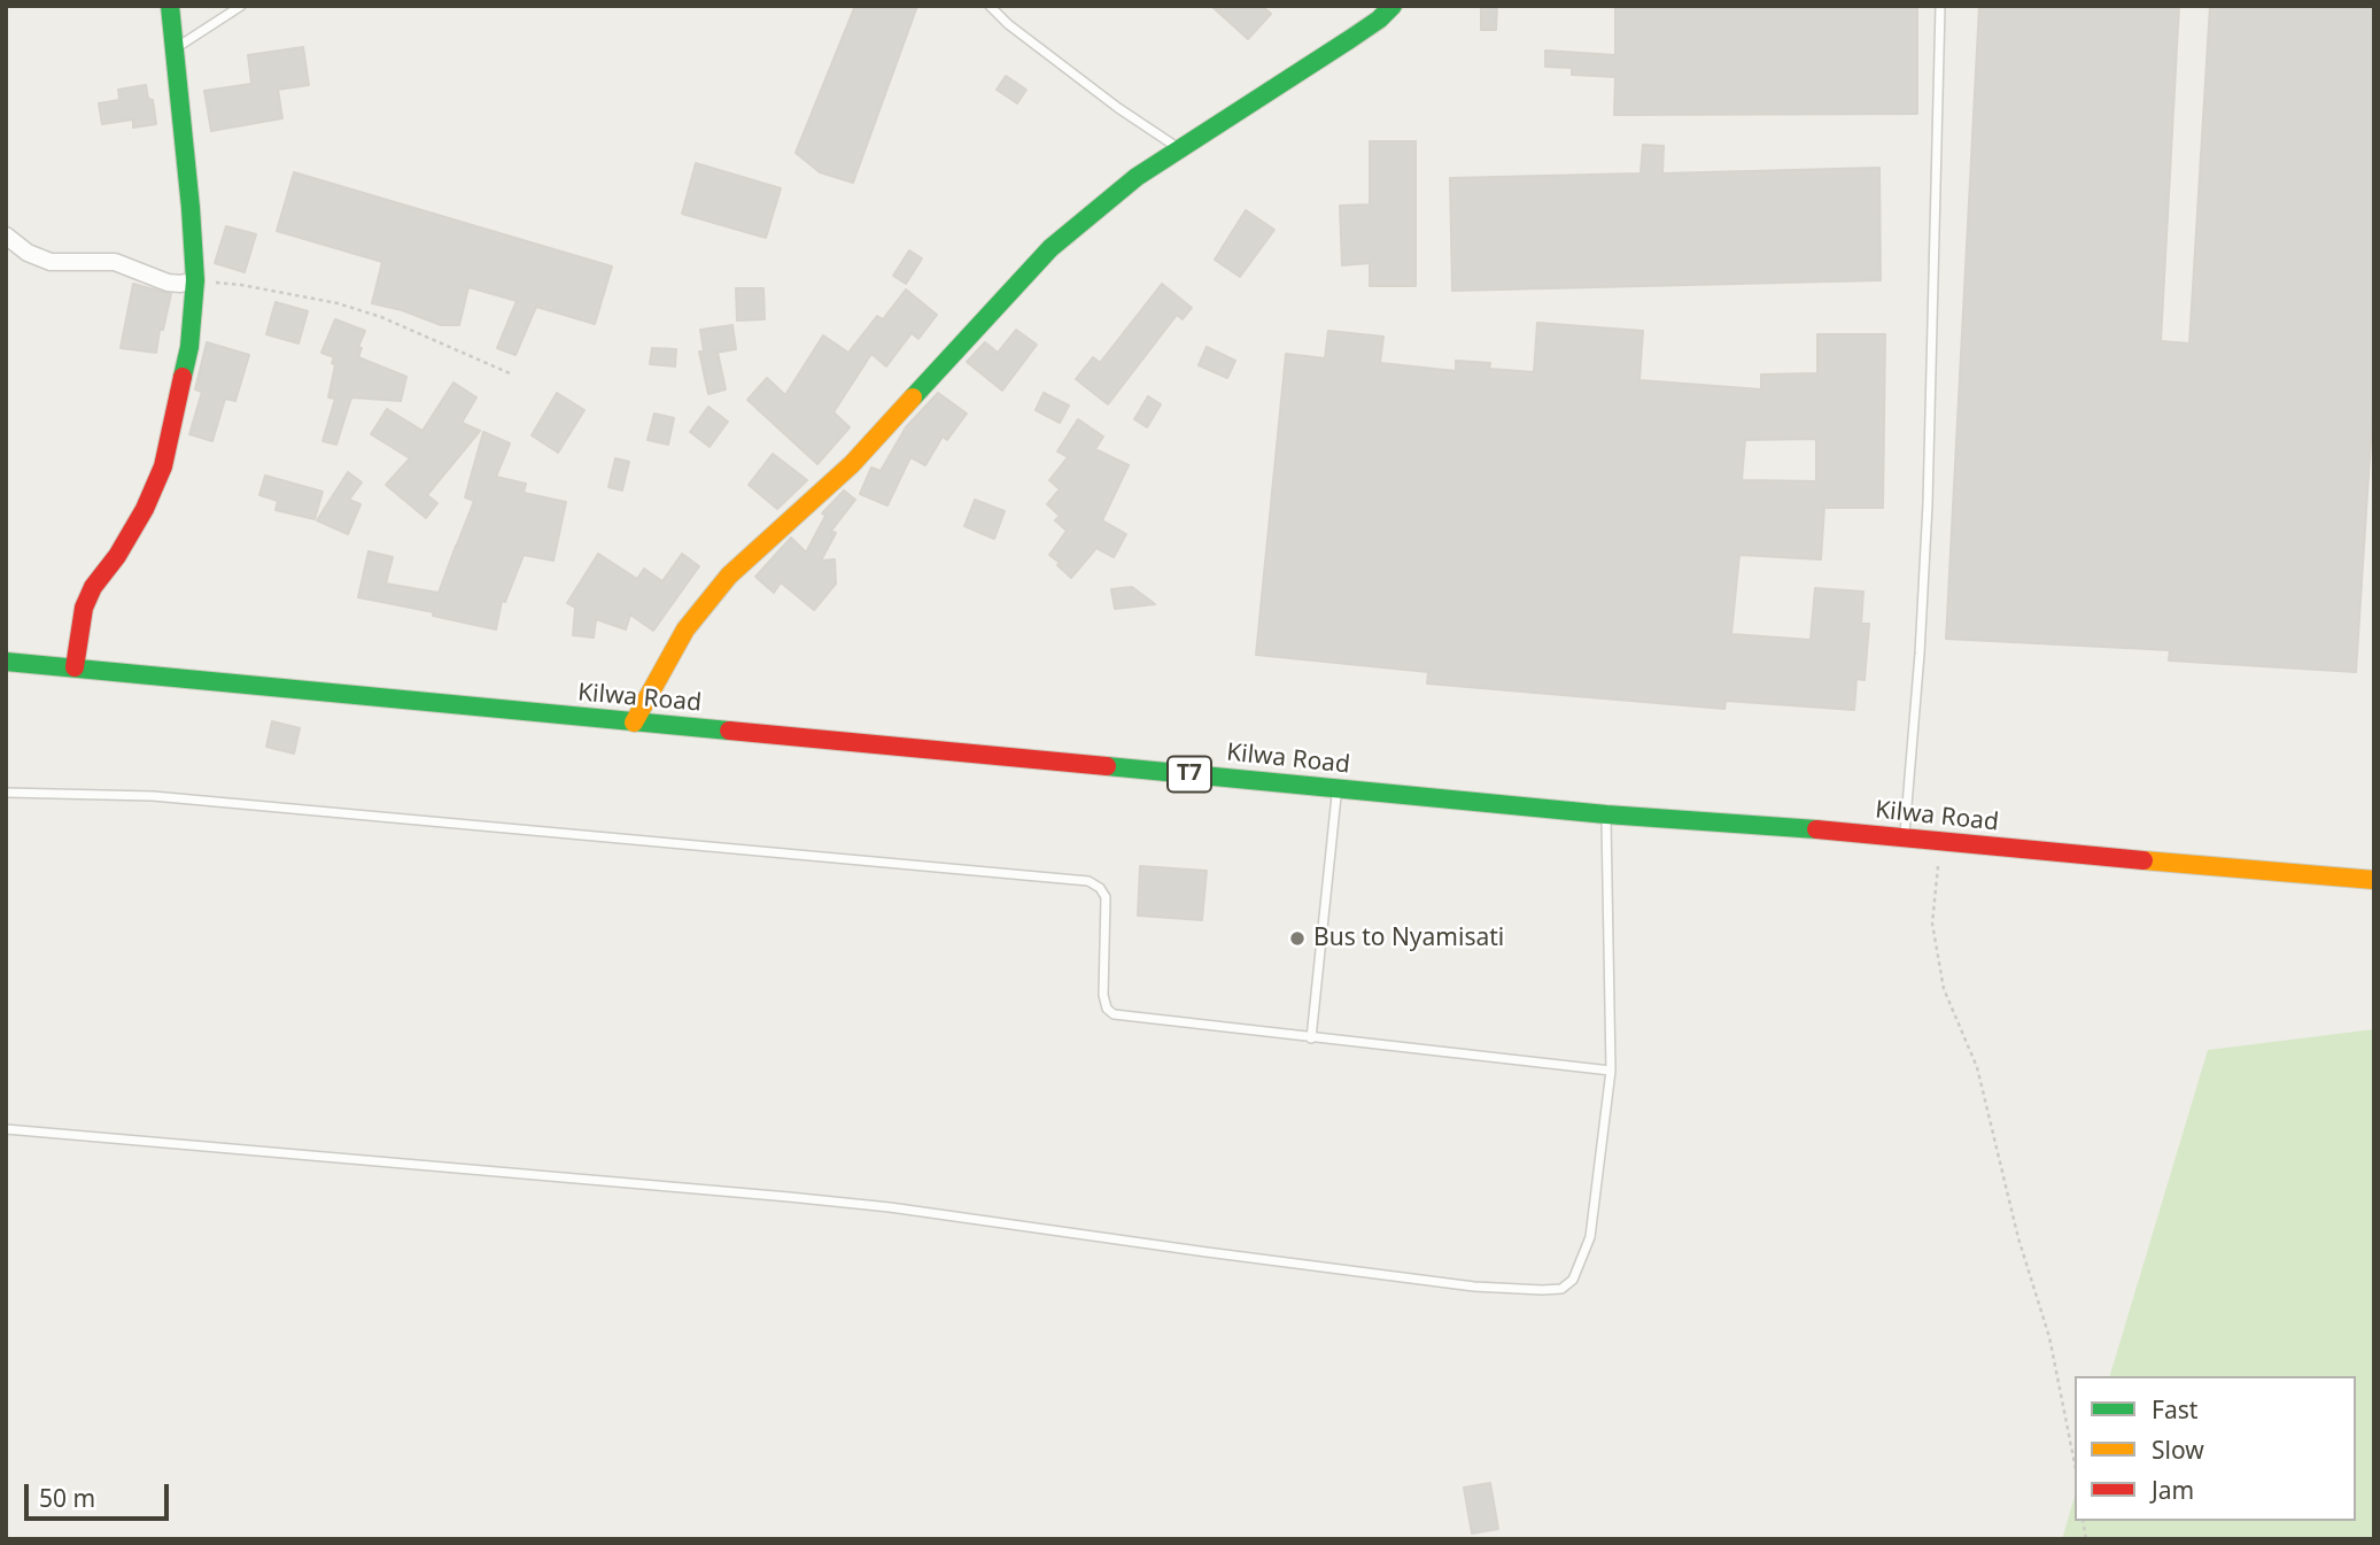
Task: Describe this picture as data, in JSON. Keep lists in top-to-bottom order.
{
  "streets": {
    "main road": ["Kilwa Road", "T7"]
  },
  "places": ["Bus to Nyamisati"],
  "legend": ["Fast", "Slow", "Jam"],
  "scale_bar": "50 m"
}
